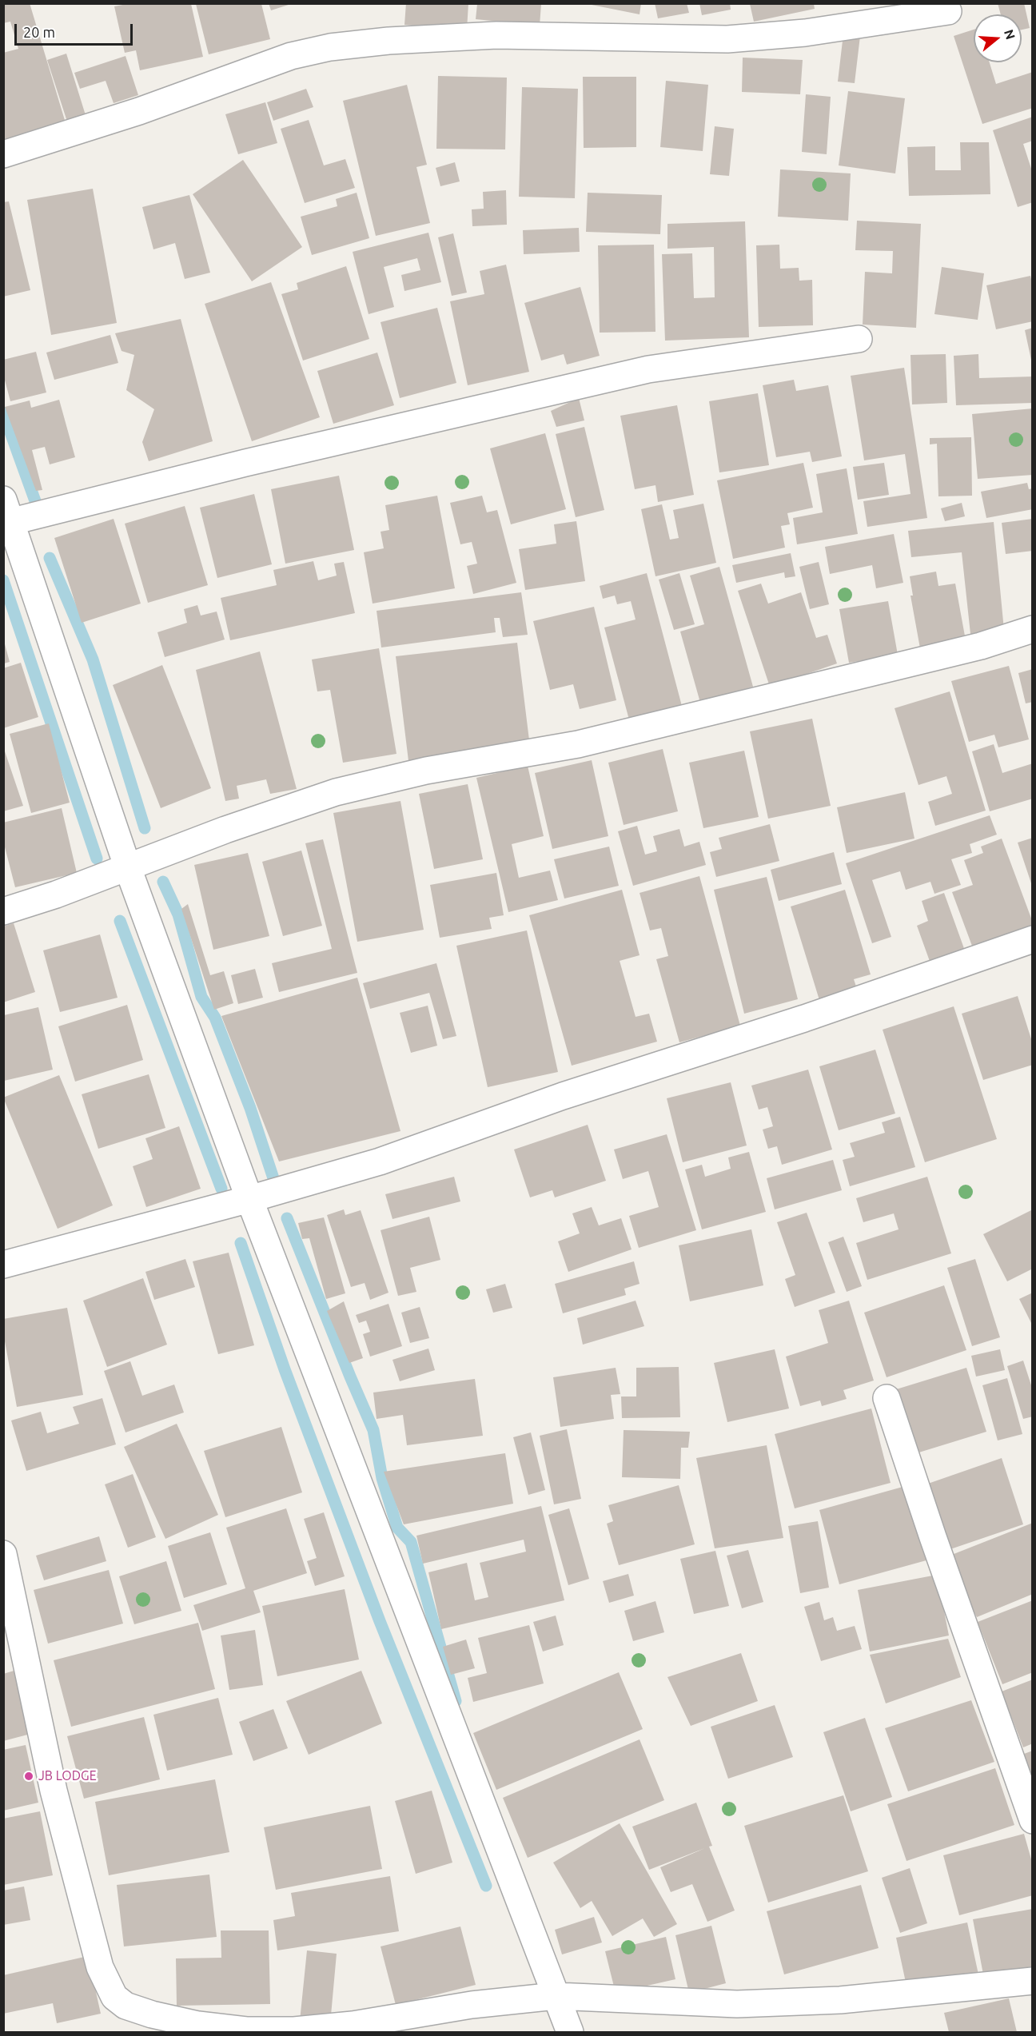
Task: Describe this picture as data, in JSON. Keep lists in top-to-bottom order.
{
  "places": ["JB LODGE"],
  "scale_bar": "20 m",
  "north": "right"
}
